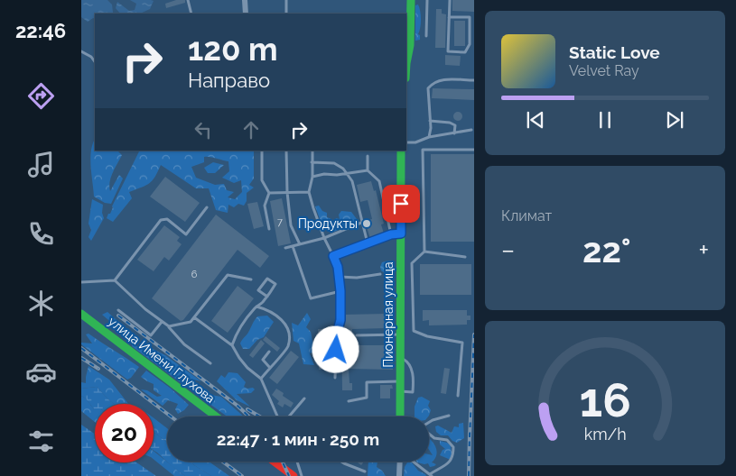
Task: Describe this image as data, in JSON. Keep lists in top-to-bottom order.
{
  "streets": {
    "street": ["Пионерная улица", "улица Имени Глухова"]
  },
  "places": ["Продукты"],
  "house_numbers": ["7", "6"],
  "page": {
    "tabs": "22:46",
    "turn": ["120 m", "Направо"],
    "song": ["Static Love", "Velvet Ray"],
    "tile": "Климат",
    "heat": ["−", "22°", "+"],
    "limit": "20",
    "trip": "22:47 · 1 мин · 250 m",
    "gauge": ["16", "km/h"]
  }
}
